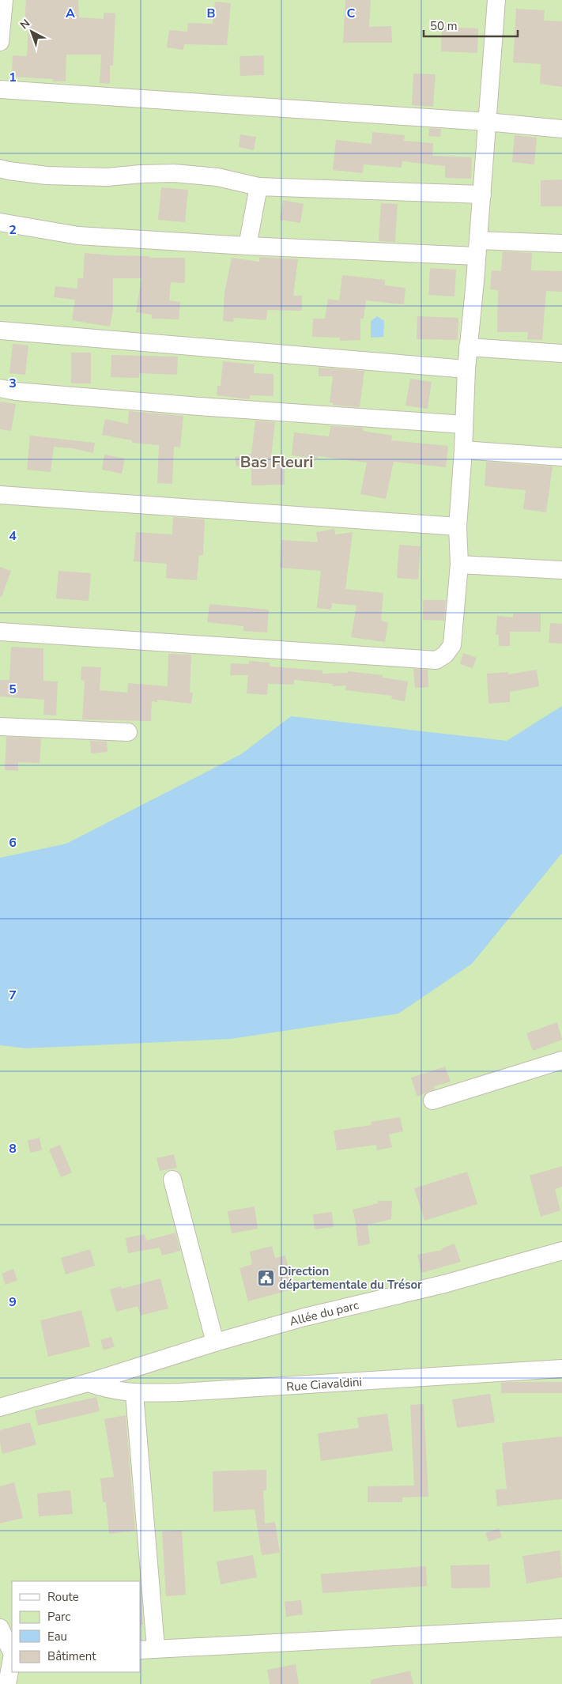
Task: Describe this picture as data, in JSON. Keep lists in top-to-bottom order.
{
  "streets": {
    "street": ["Allée du parc", "Rue Ciavaldini"]
  },
  "crossings": [
    ["Allée du parc", "Rue Ciavaldini"]
  ],
  "districts": ["Bas Fleuri"],
  "places": {
    "public building": ["Direction départementale du Trésor"]
  },
  "legend": [
    "Route",
    "Parc",
    "Eau",
    "Bâtiment"
  ],
  "scale_bar": "50 m",
  "north": "top left",
  "grid": {
    "columns": ["A", "B", "C"],
    "rows": [
      "1",
      "2",
      "3",
      "4",
      "5",
      "6",
      "7",
      "8",
      "9"
    ]
  }
}
